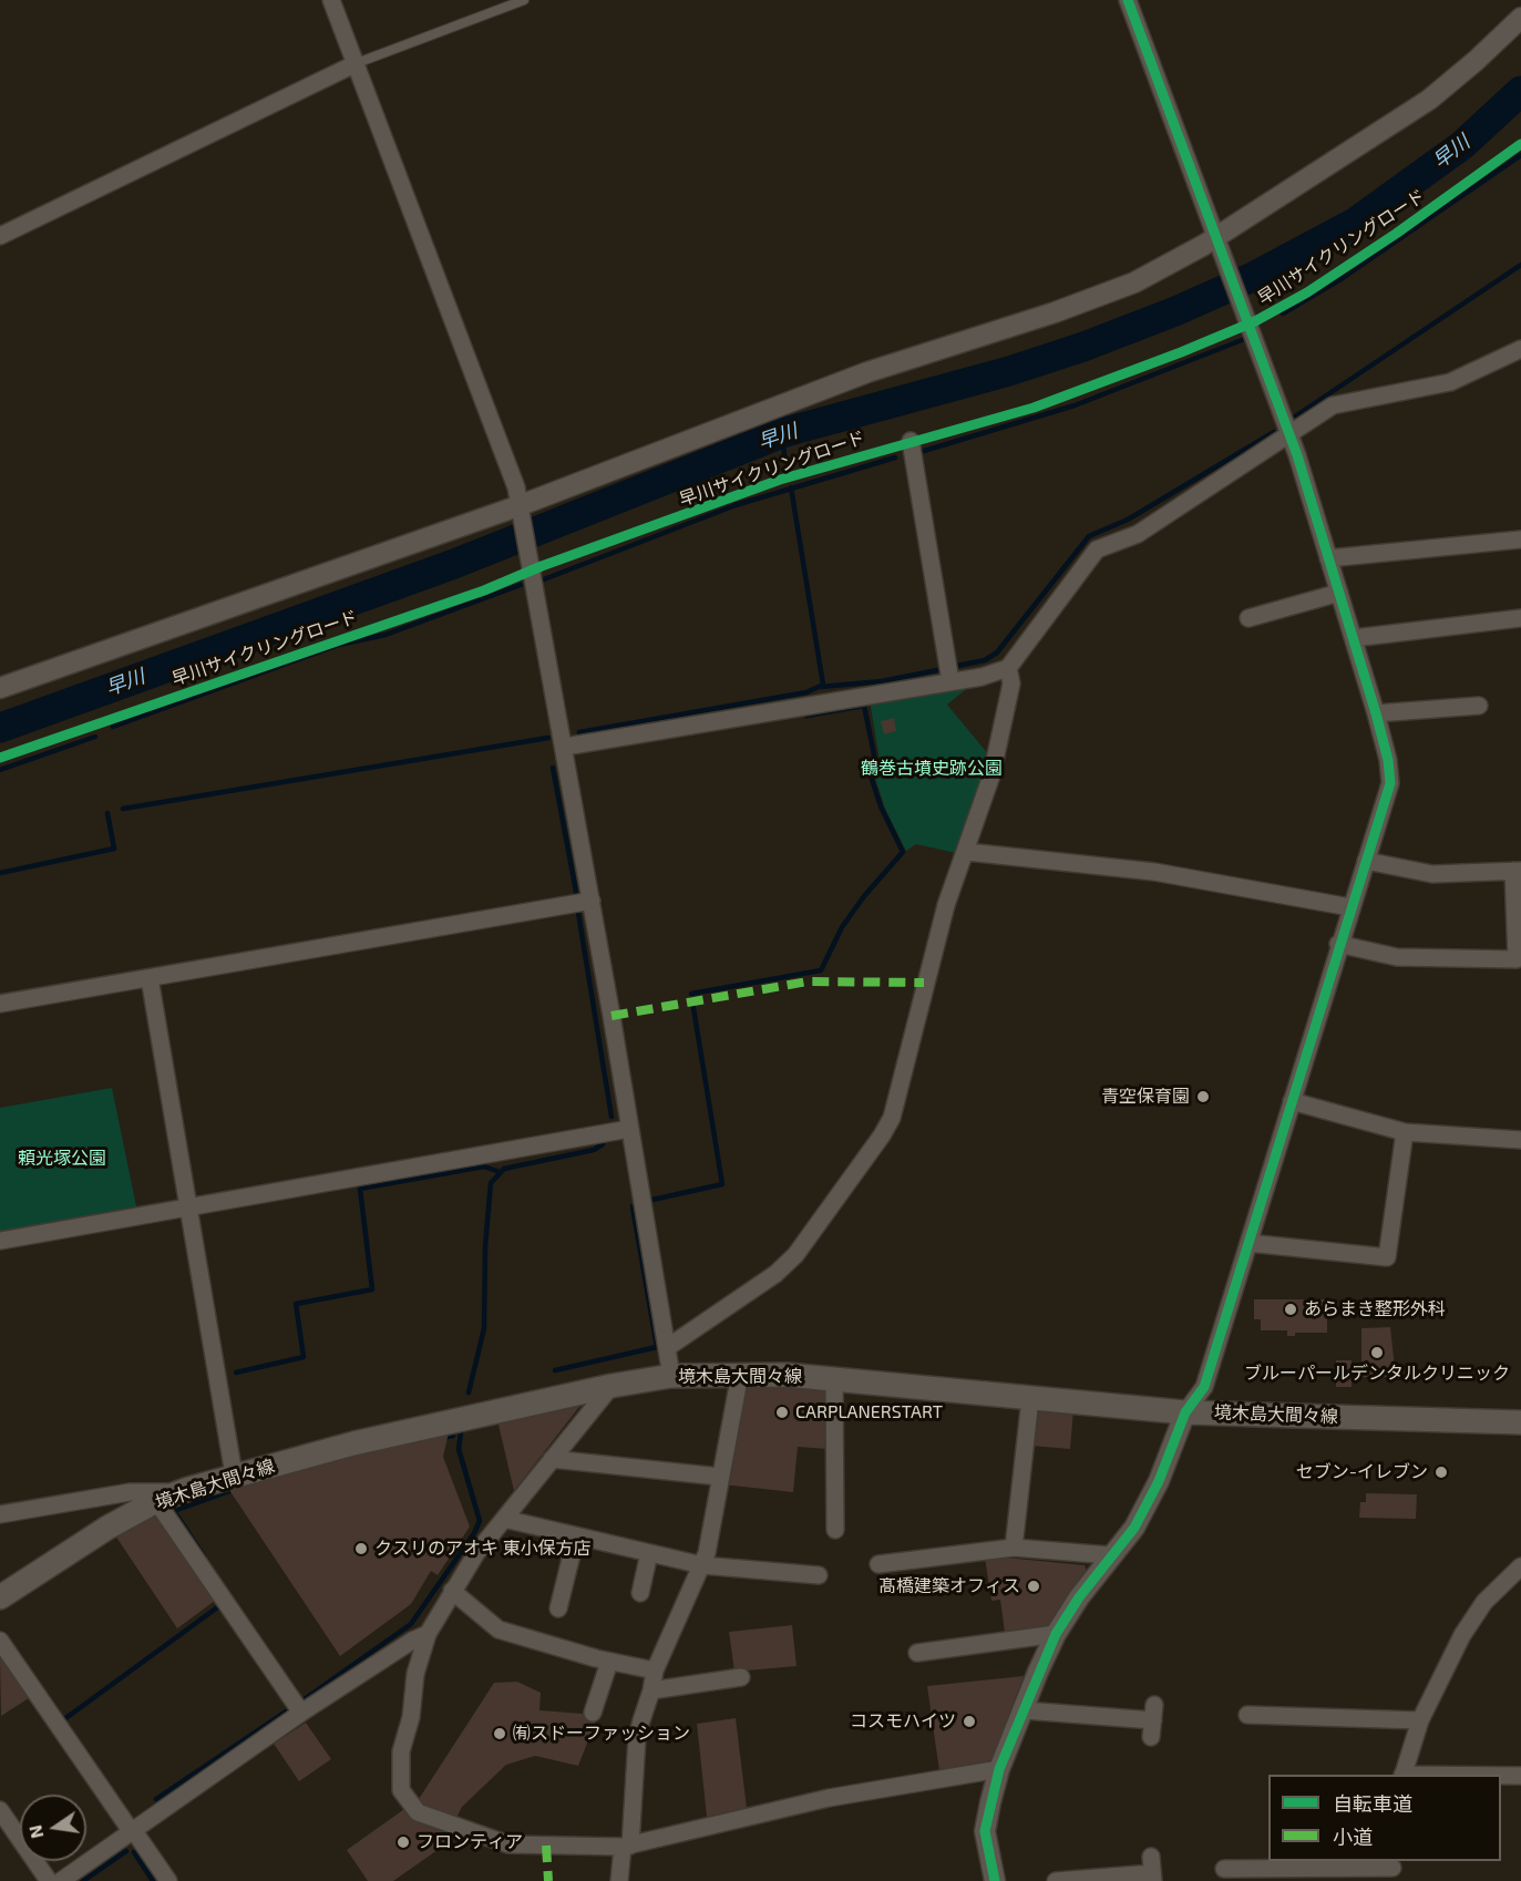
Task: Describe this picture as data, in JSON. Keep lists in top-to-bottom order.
{
  "streets": {
    "main road": ["境木島大間々線"],
    "cycle path": ["早川サイクリングロード"]
  },
  "water": ["早川"],
  "parks": ["鶴巻古墳史跡公園", "頼光塚公園"],
  "places": [
    "青空保育園",
    "あらまき整形外科",
    "ブルーパールデンタルクリニック",
    "CARPLANERSTART",
    "セブン-イレブン",
    "クスリのアオキ 東小保方店",
    "髙橋建築オフィス",
    "コスモハイツ",
    "㈲スドーファッション",
    "フロンティア"
  ],
  "legend": ["自転車道", "小道"],
  "north": "left"
}
